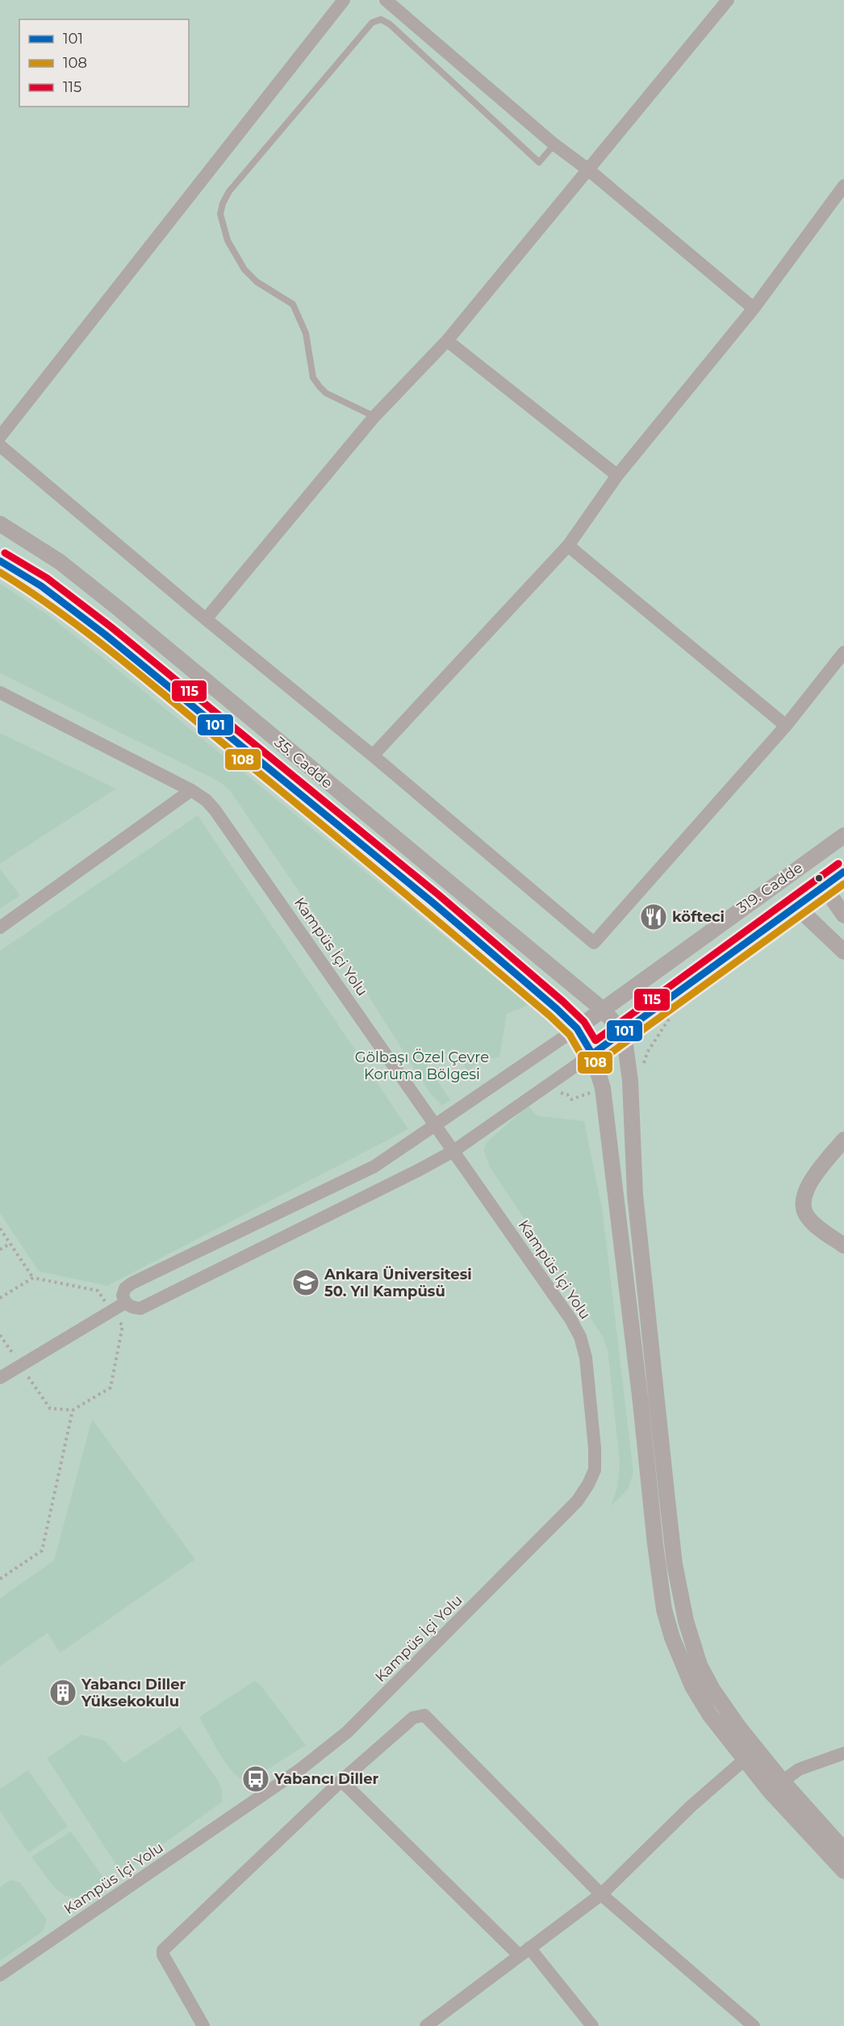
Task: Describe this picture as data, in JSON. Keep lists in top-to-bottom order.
{
  "streets": {
    "street": ["35. Cadde", "319. Cadde", "Kampüs İçi Yolu"]
  },
  "crossings": [
    ["35. Cadde", "319. Cadde"]
  ],
  "parks": ["Gölbaşı Özel Çevre Koruma Bölgesi"],
  "places": {
    "restaurant": ["köfteci"],
    "school or university": ["Ankara Üniversitesi 50. Yıl Kampüsü"],
    "building": ["Yabancı Diller Yüksekokulu"],
    "bus stop": ["Yabancı Diller"]
  },
  "lines": ["transit line 115", "transit line 101", "transit line 108"],
  "legend": ["101", "108", "115"]
}
